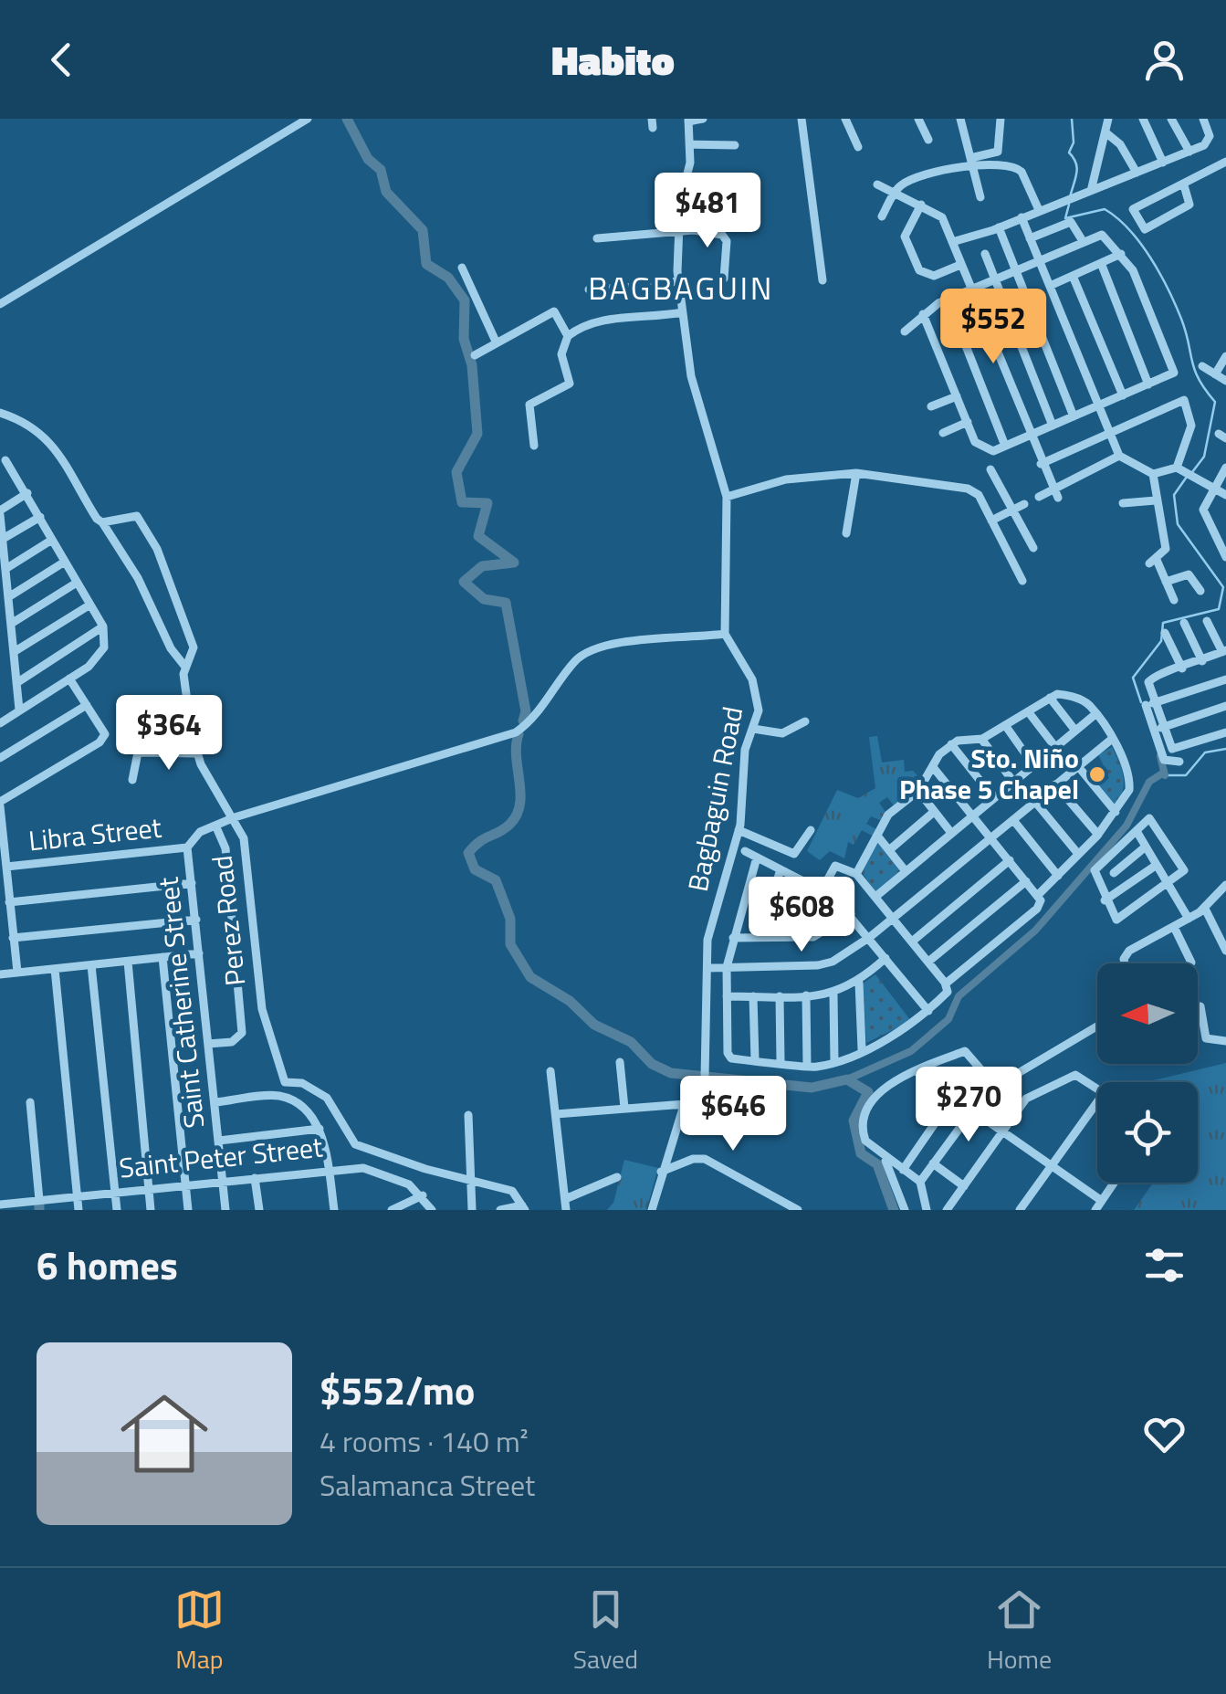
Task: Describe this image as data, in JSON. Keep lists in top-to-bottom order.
{
  "streets": {
    "street": [
      "Bagbaguin Road",
      "Libra Street",
      "Perez Road",
      "Saint Catherine Street",
      "Saint Peter Street"
    ]
  },
  "crossings": [
    ["Bagbaguin Road", "Saint Catherine Street"],
    ["Libra Street", "Saint Catherine Street"],
    ["Perez Road", "Saint Catherine Street"],
    ["Saint Catherine Street", "Saint Peter Street"]
  ],
  "districts": ["BAGBAGUIN"],
  "places": ["Sto. Niño Phase 5 Chapel"],
  "north": "left",
  "page": {
    "header": "Habito",
    "price": [
      "$481",
      "$552",
      "$364",
      "$608",
      "$270",
      "$646"
    ],
    "heading": "6 homes",
    "list": [
      {
        "name": "$552/mo",
        "note": "4 rooms · 140 m² · Salamanca Street"
      }
    ],
    "tabs": ["Map", "Saved", "Home"]
  }
}
